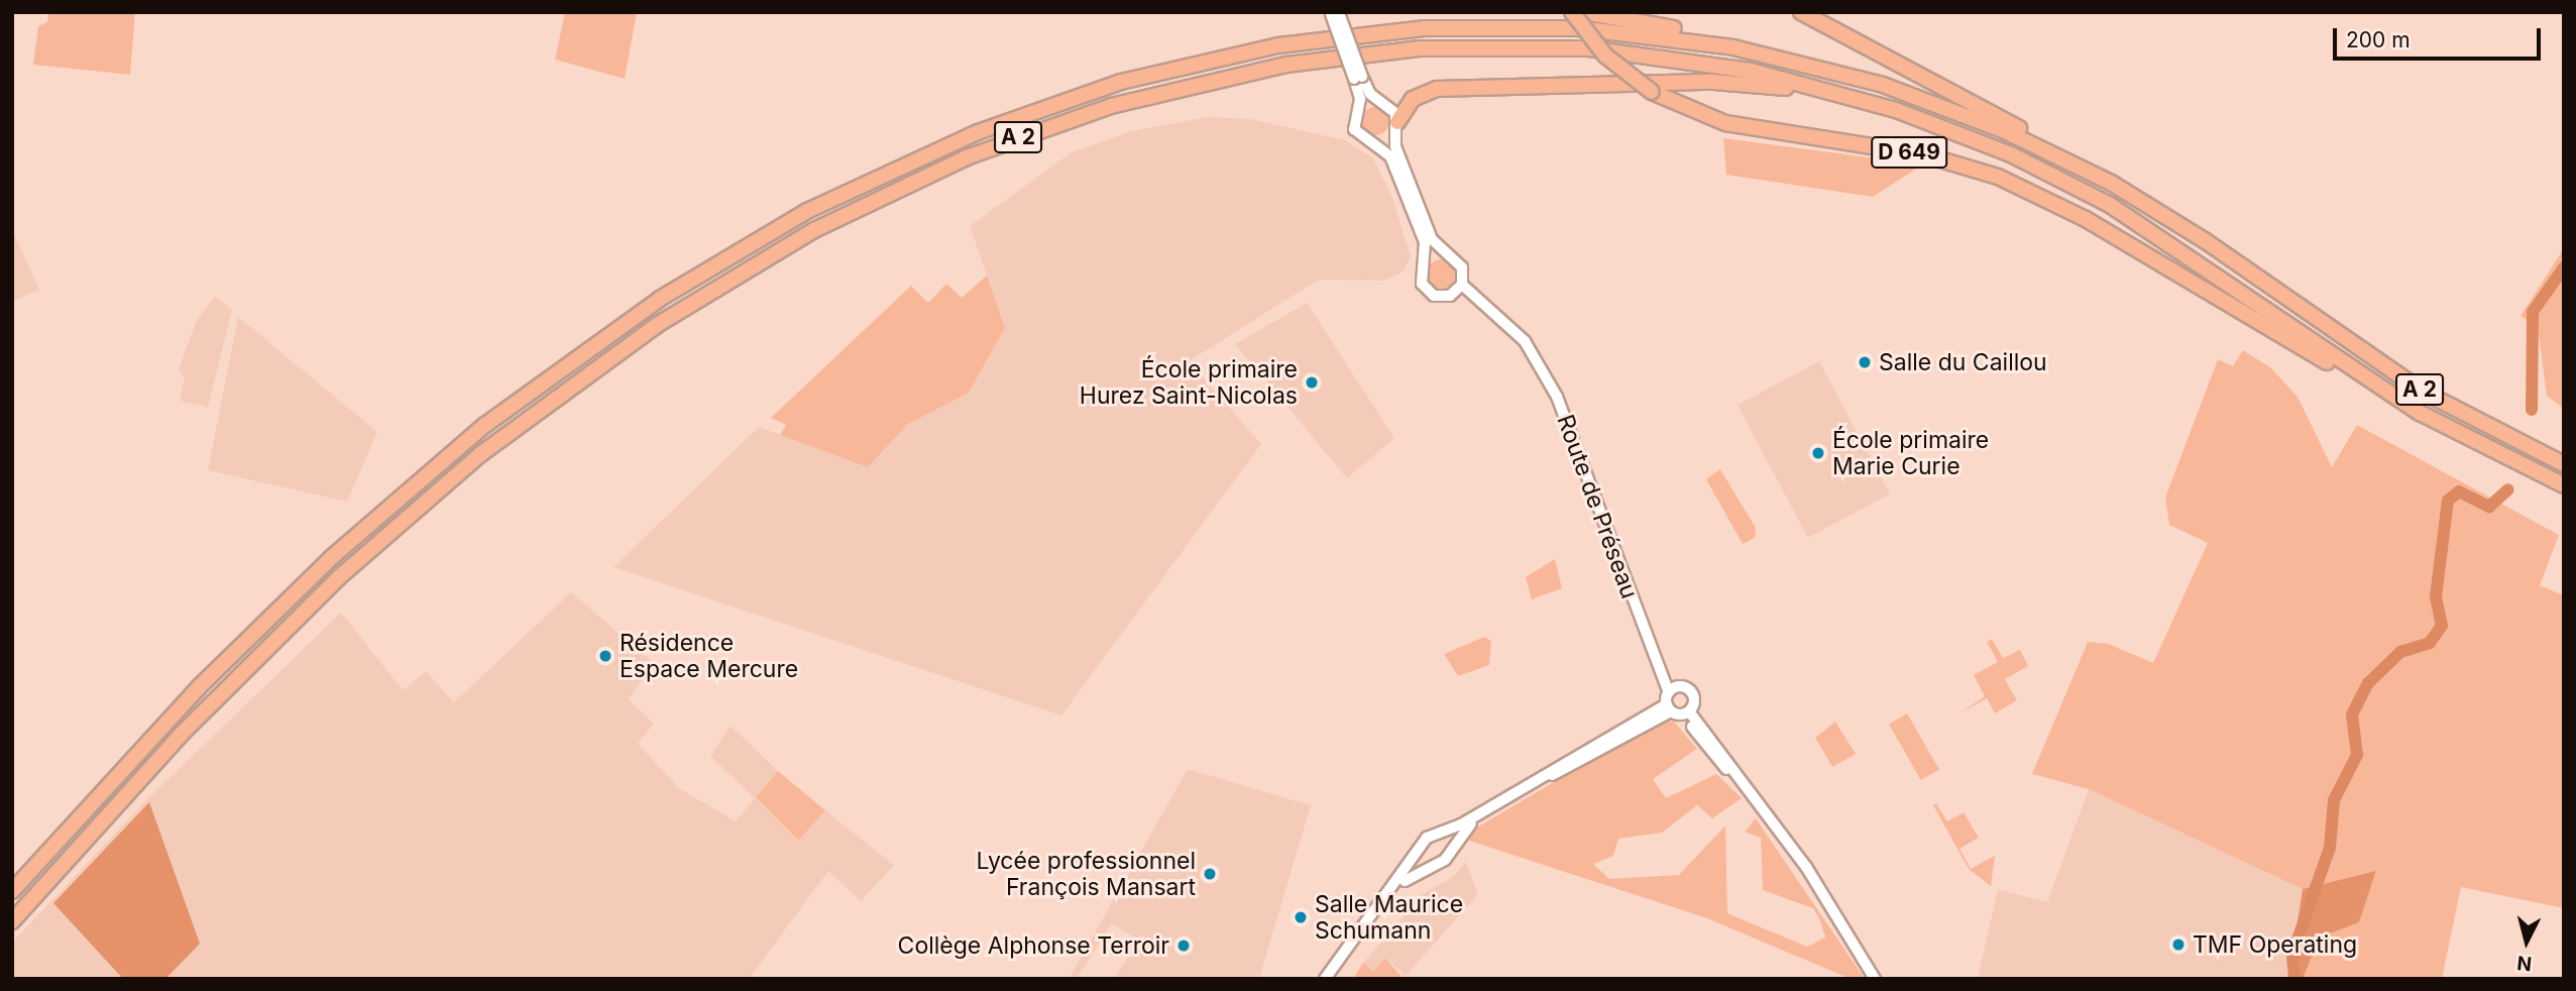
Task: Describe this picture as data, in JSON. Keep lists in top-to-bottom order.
{
  "streets": {
    "highway": ["A 2", "D 649"],
    "main road": ["Route de Préseau"]
  },
  "crossings": [
    ["A 2", "D 649"]
  ],
  "places": [
    "Salle du Caillou",
    "École primaire Hurez Saint-Nicolas",
    "École primaire Marie Curie",
    "Résidence Espace Mercure",
    "Lycée professionnel François Mansart",
    "Salle Maurice Schumann",
    "TMF Operating",
    "Collège Alphonse Terroir"
  ],
  "scale_bar": "200 m",
  "north": "bottom"
}
